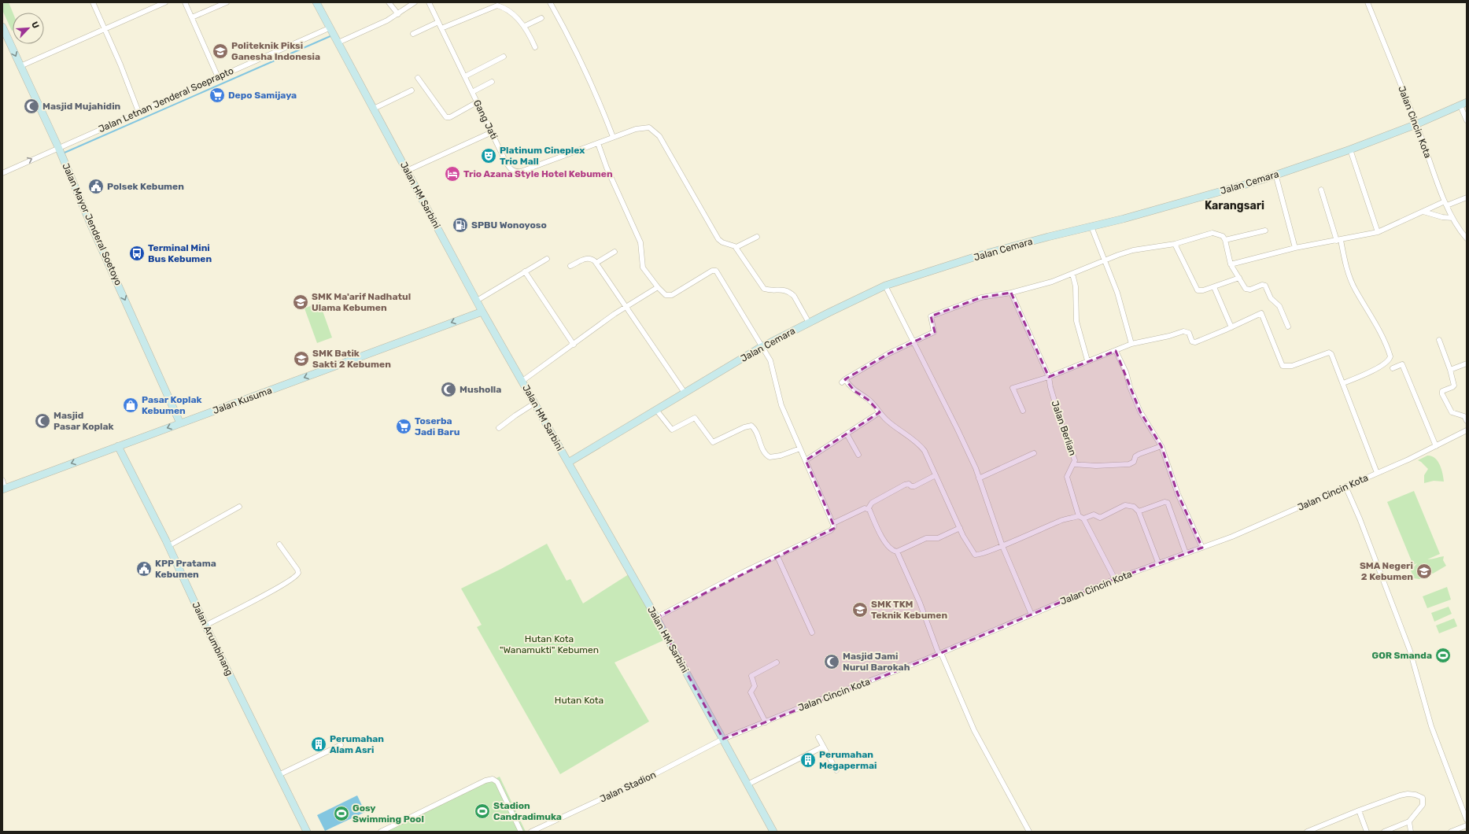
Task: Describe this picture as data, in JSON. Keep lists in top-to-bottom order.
{
  "streets": {
    "main road": [
      "Jalan Cemara",
      "Jalan HM Sarbini",
      "Jalan Mayor Jenderal Soetoyo",
      "Jalan Kusuma",
      "Jalan Arumbinang"
    ],
    "street": [
      "Jalan Letnan Jenderal Soeprapto",
      "Gang Jati",
      "Jalan Cincin Kota",
      "Jalan Berlian",
      "Jalan Stadion"
    ]
  },
  "crossings": [
    ["Jalan Letnan Jenderal Soeprapto", "Jalan HM Sarbini"],
    ["Jalan Letnan Jenderal Soeprapto", "Jalan Mayor Jenderal Soetoyo"],
    ["Jalan Cincin Kota", "Jalan Cemara"],
    ["Jalan Cincin Kota", "Jalan HM Sarbini"],
    ["Jalan Cincin Kota", "Jalan Berlian"],
    ["Jalan Cincin Kota", "Jalan Stadion"],
    ["Jalan Cemara", "Jalan HM Sarbini"],
    ["Jalan HM Sarbini", "Jalan Kusuma"],
    ["Jalan HM Sarbini", "Jalan Stadion"],
    ["Jalan Mayor Jenderal Soetoyo", "Jalan Kusuma"],
    ["Jalan Kusuma", "Jalan Arumbinang"]
  ],
  "one_way": ["Jalan Mayor Jenderal Soetoyo", "Jalan Kusuma"],
  "districts": ["Karangsari"],
  "parks": ["Hutan Kota \"Wanamukti\" Kebumen", "Hutan Kota"],
  "places": {
    "school or university": [
      "Politeknik Piksi Ganesha Indonesia",
      "SMK Ma'arif Nadhatul Ulama Kebumen",
      "SMK Batik Sakti 2 Kebumen",
      "SMA Negeri 2 Kebumen",
      "SMK TKM Teknik Kebumen"
    ],
    "supermarket": ["Depo Samijaya", "Toserba Jadi Baru"],
    "mosque": [
      "Masjid Mujahidin",
      "Musholla",
      "Masjid Pasar Koplak",
      "Masjid Jami Nurul Barokah"
    ],
    "theatre": ["Platinum Cineplex Trio Mall"],
    "hotel": ["Trio Azana Style Hotel Kebumen"],
    "public building": ["Polsek Kebumen", "KPP Pratama Kebumen"],
    "fuel station": ["SPBU Wonoyoso"],
    "bus stop": ["Terminal Mini Bus Kebumen"],
    "shop": ["Pasar Koplak Kebumen"],
    "sports": ["GOR Smanda", "Stadion Candradimuka", "Gosy Swimming Pool"],
    "building": ["Perumahan Alam Asri", "Perumahan Megapermai"]
  },
  "north": "top right"
}
